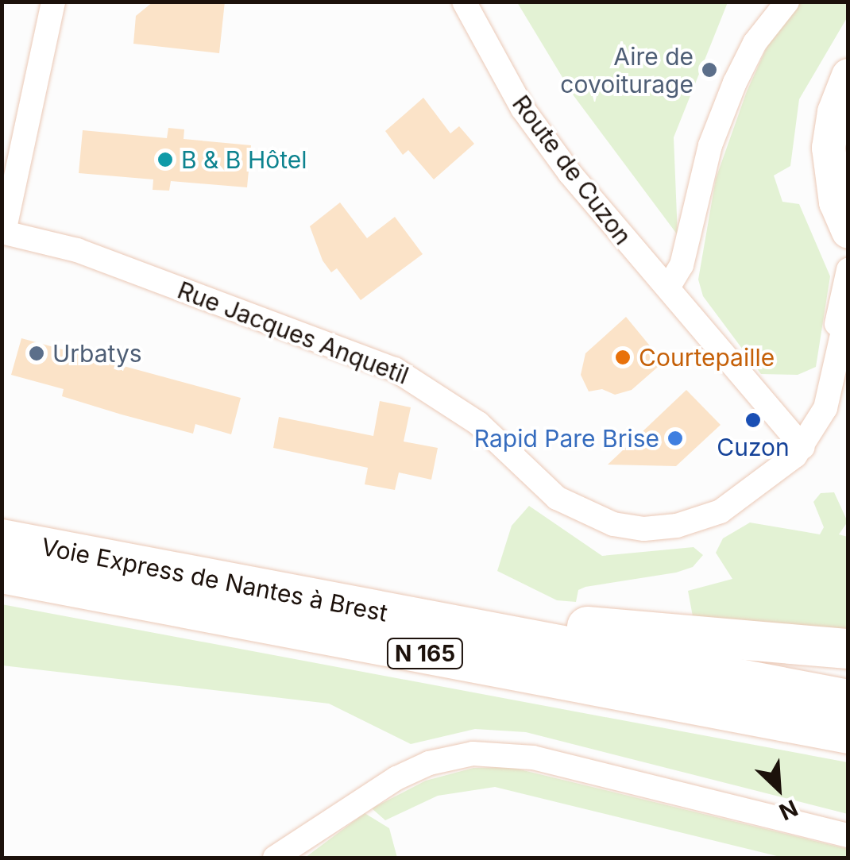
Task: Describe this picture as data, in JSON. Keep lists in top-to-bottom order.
{
  "streets": {
    "highway": ["Voie Express de Nantes à Brest", "N 165"],
    "street": ["Route de Cuzon", "Rue Jacques Anquetil"]
  },
  "crossings": [
    ["Route de Cuzon", "Rue Jacques Anquetil"]
  ],
  "places": [
    "Aire de covoiturage",
    "B & B Hôtel",
    "Urbatys",
    "Courtepaille",
    "Cuzon",
    "Rapid Pare Brise"
  ],
  "north": "bottom right"
}
